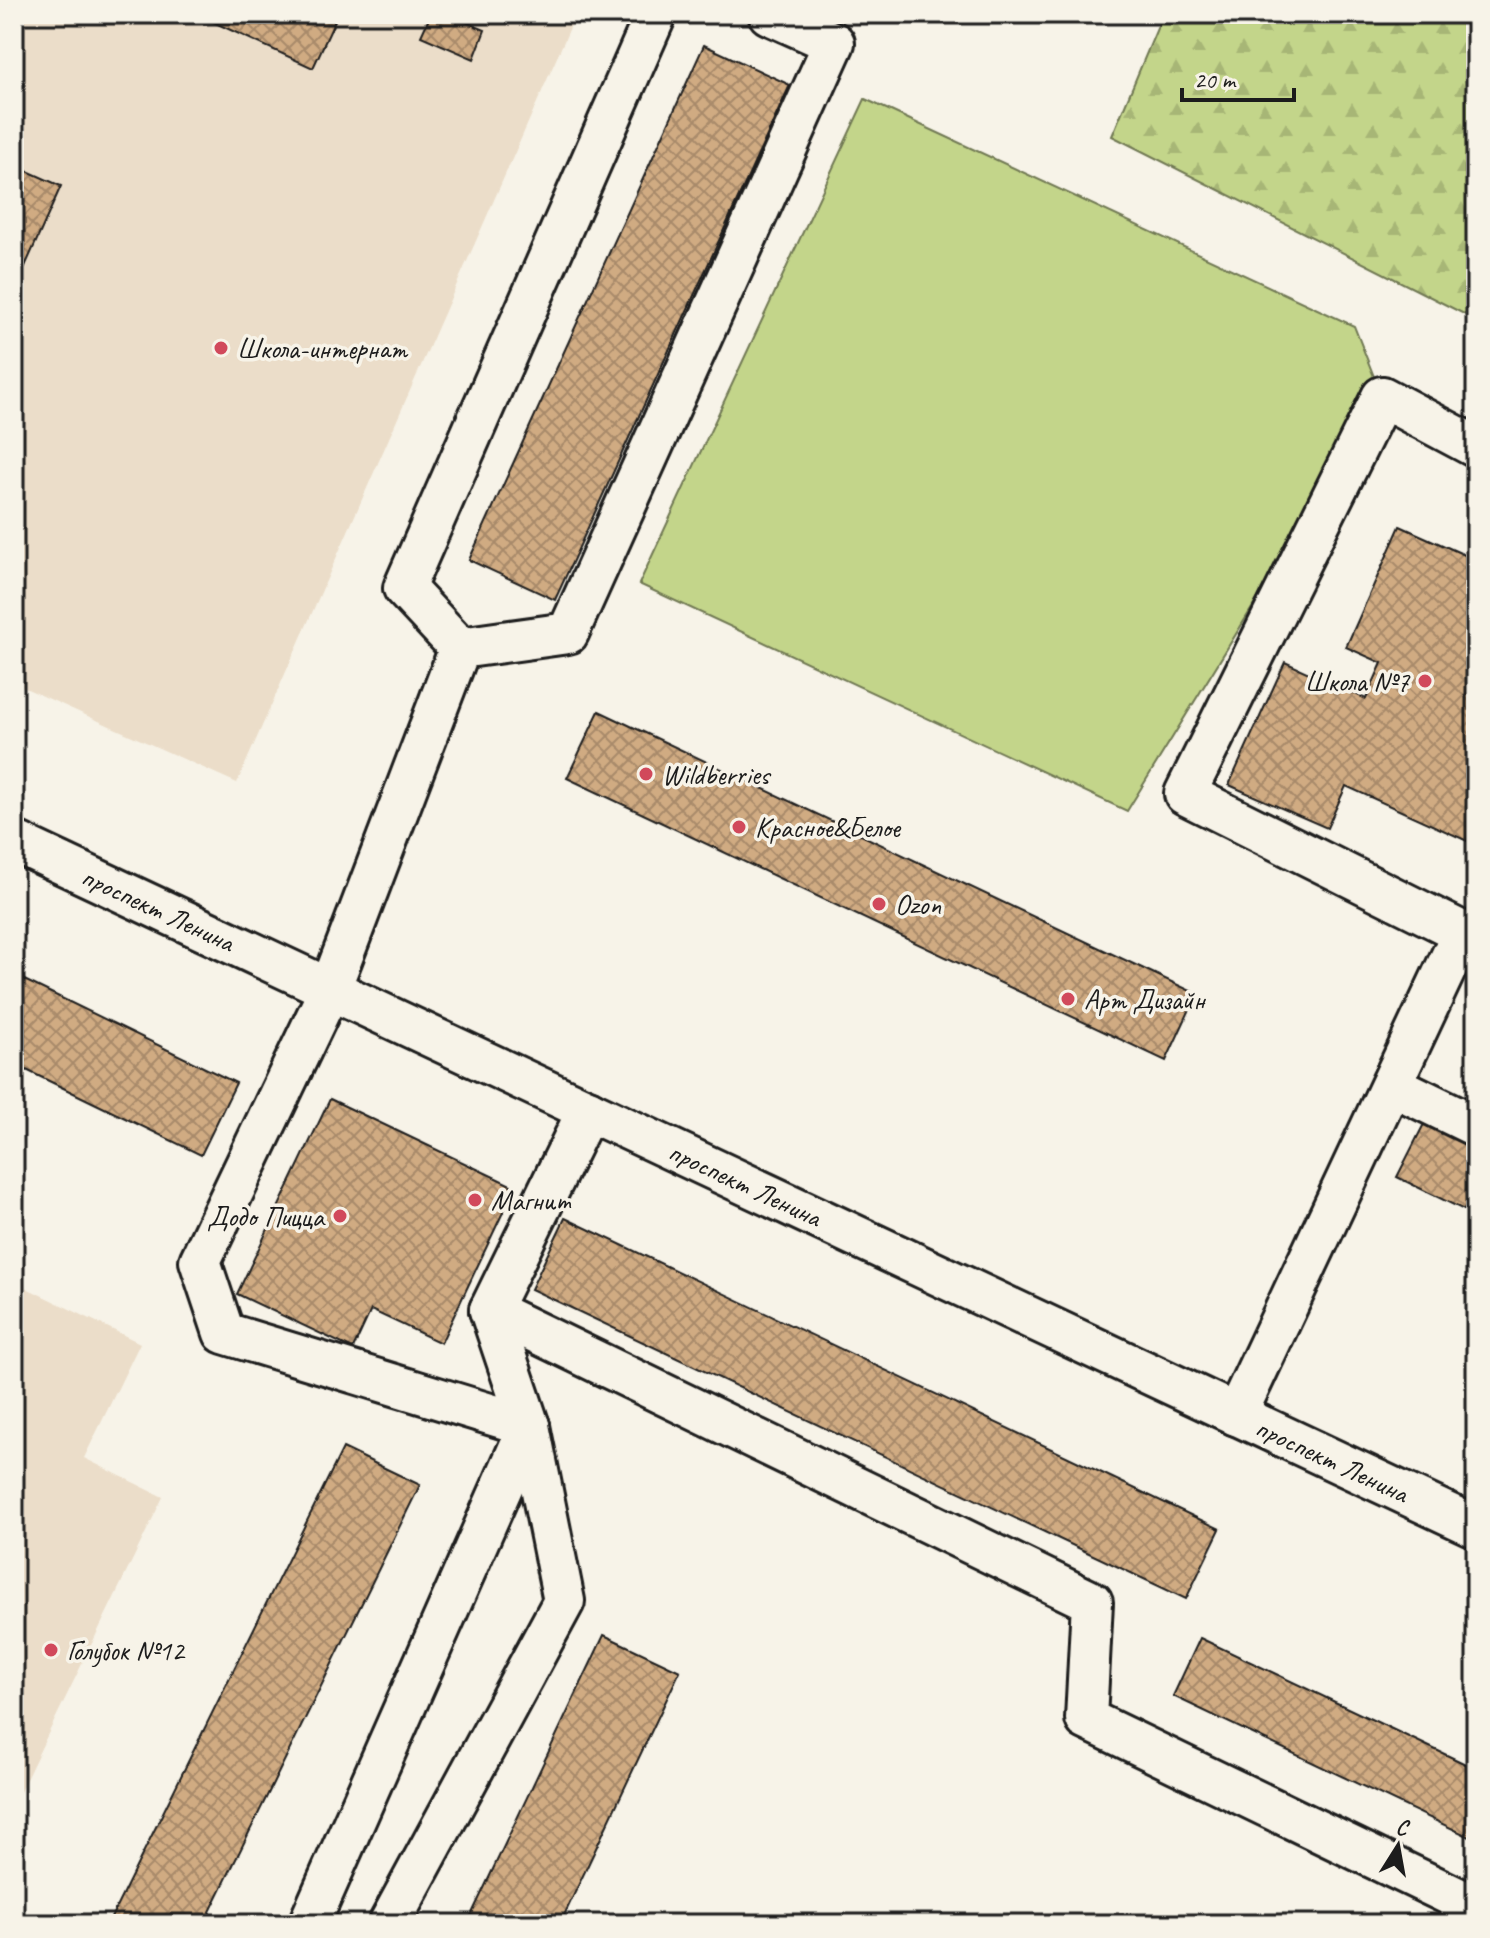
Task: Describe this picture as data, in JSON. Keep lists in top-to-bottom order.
{
  "streets": {
    "street": ["проспект Ленина"]
  },
  "places": [
    "Школа-интернат",
    "Школа №7",
    "Wildberries",
    "Красное&Белое",
    "Ozon",
    "Арт Дизайн",
    "Магнит",
    "Додо Пицца",
    "Голубок №12"
  ],
  "scale_bar": "20 m",
  "north": "top"
}
